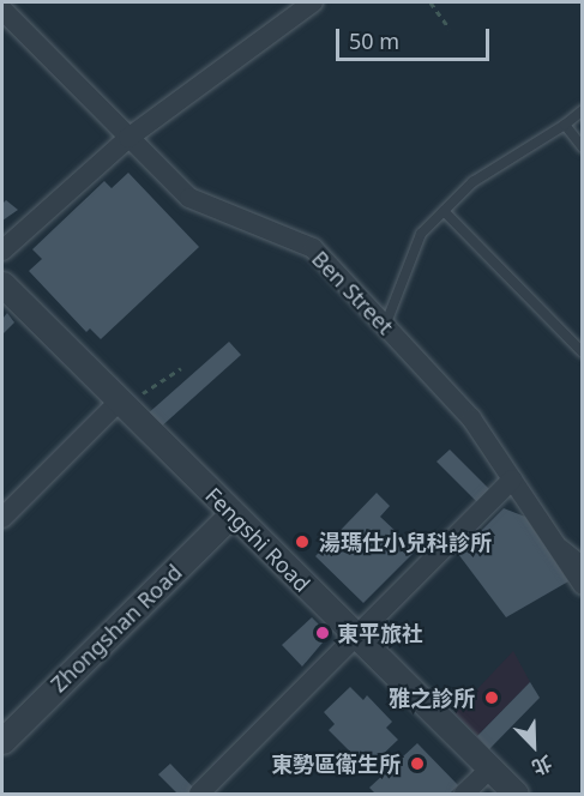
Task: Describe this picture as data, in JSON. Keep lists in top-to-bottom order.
{
  "streets": {
    "street": ["Ben Street", "Fengshi Road", "Zhongshan Road"]
  },
  "crossings": [
    ["Fengshi Road", "Zhongshan Road"]
  ],
  "places": [
    "湯瑪仕小兒科診所",
    "東平旅社",
    "雅之診所",
    "東勢區衛生所"
  ],
  "scale_bar": "50 m",
  "north": "bottom right"
}
